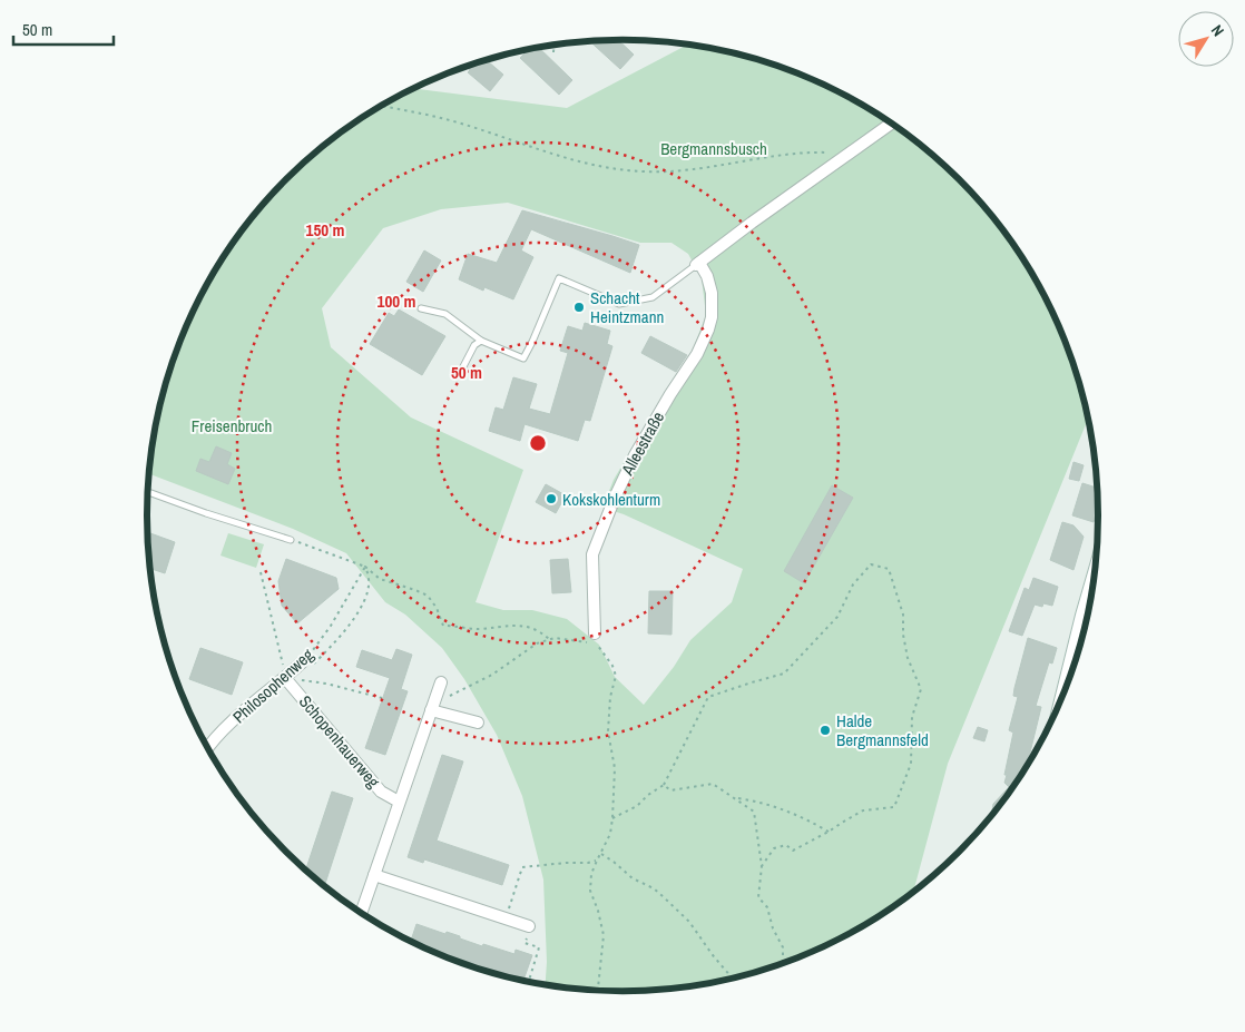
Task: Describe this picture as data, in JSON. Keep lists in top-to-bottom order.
{
  "streets": {
    "street": ["Alleestraße", "Philosophenweg", "Schopenhauerweg"]
  },
  "crossings": [
    ["Philosophenweg", "Schopenhauerweg"]
  ],
  "parks": ["Bergmannsbusch", "Freisenbruch"],
  "places": ["Schacht Heintzmann", "Kokskohlenturm", "Halde Bergmannsfeld"],
  "scale_bar": "50 m",
  "north": "top right",
  "rings": ["150 m", "100 m", "50 m"]
}
